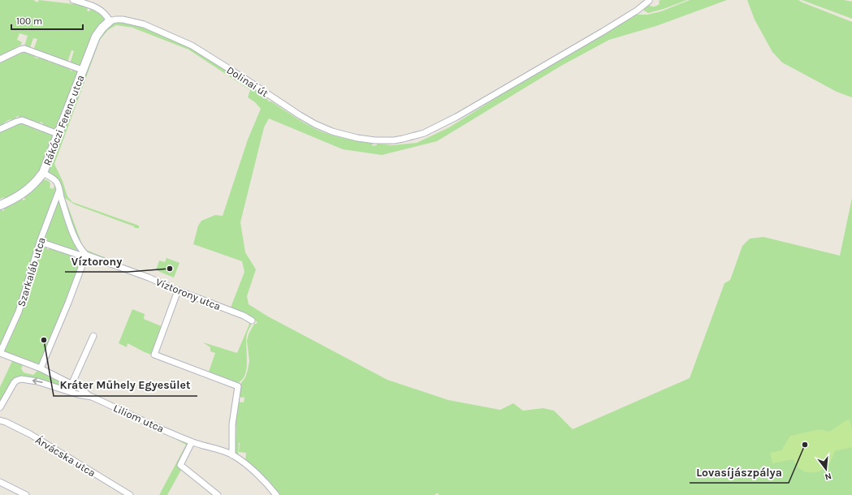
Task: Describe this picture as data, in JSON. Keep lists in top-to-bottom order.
{
  "streets": {
    "street": [
      "Dolinai út",
      "Rákóczi Ferenc utca",
      "Szarkaláb utca",
      "Víztorony utca",
      "Liliom utca",
      "Árvácska utca"
    ]
  },
  "crossings": [
    ["Dolinai út", "Rákóczi Ferenc utca"],
    ["Szarkaláb utca", "Víztorony utca"]
  ],
  "places": ["Víztorony", "Kráter Műhely Egyesület", "Lovasíjászpálya"],
  "scale_bar": "100 m",
  "north": "bottom"
}
